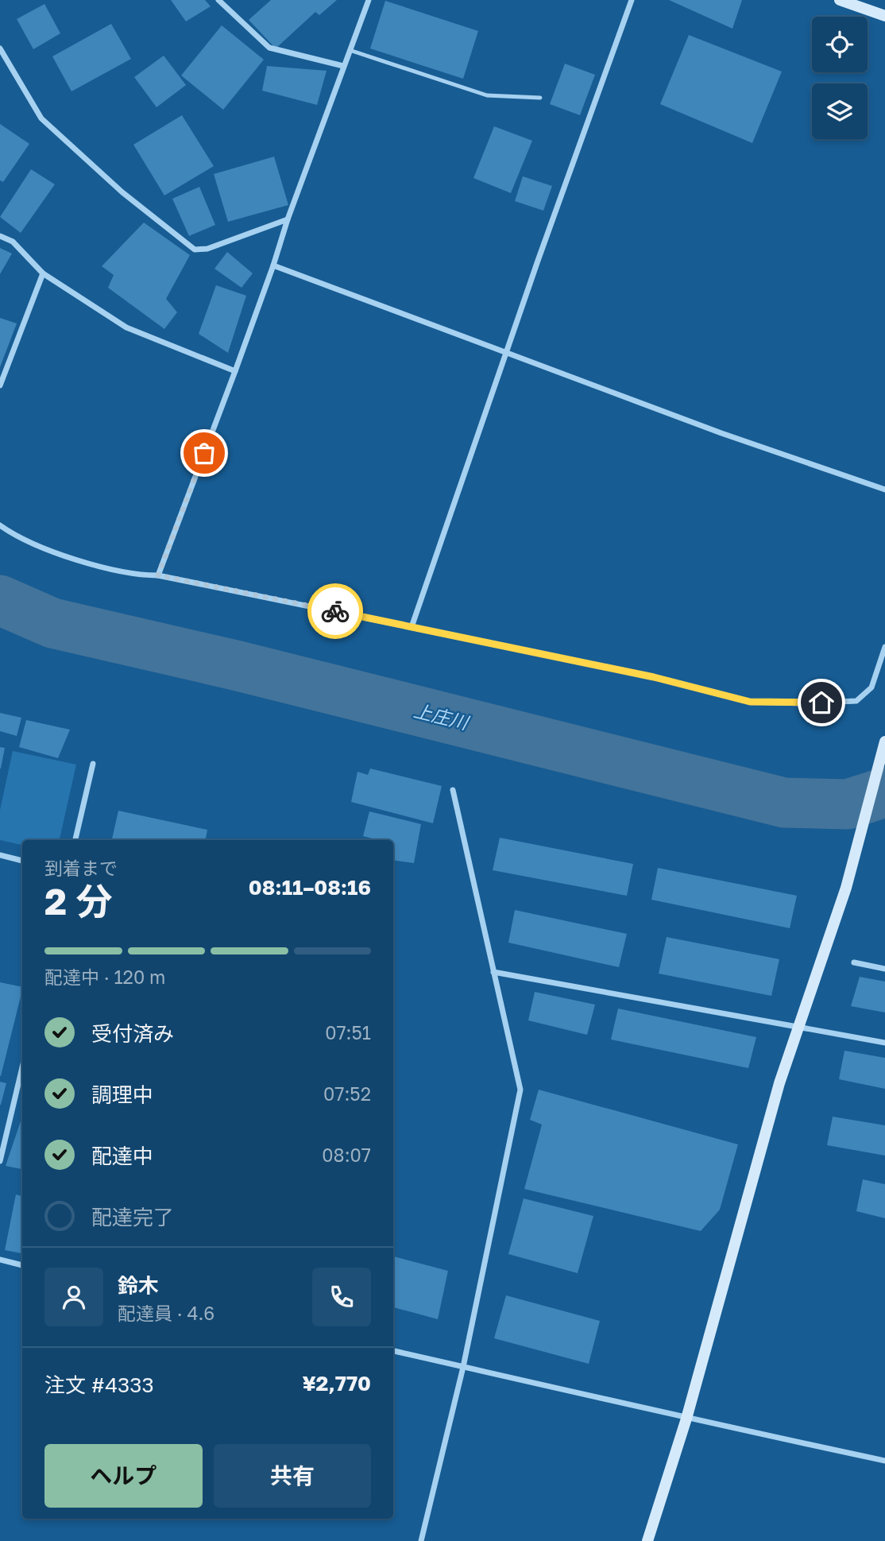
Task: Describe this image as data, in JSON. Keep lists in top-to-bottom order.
{
  "water": ["上庄川"],
  "page": {
    "heading": ["2 分", "到着まで", "08:11–08:16"],
    "panel": [
      "鈴木",
      "配達員 · 4.6",
      "注文 #4333",
      "¥2,770"
    ],
    "bar": "配達中 · 120 m",
    "list": [
      ["受付済み", "07:51"],
      ["調理中", "07:52"],
      ["配達中", "08:07"],
      "配達完了"
    ],
    "buttons": ["ヘルプ", "共有"]
  }
}
